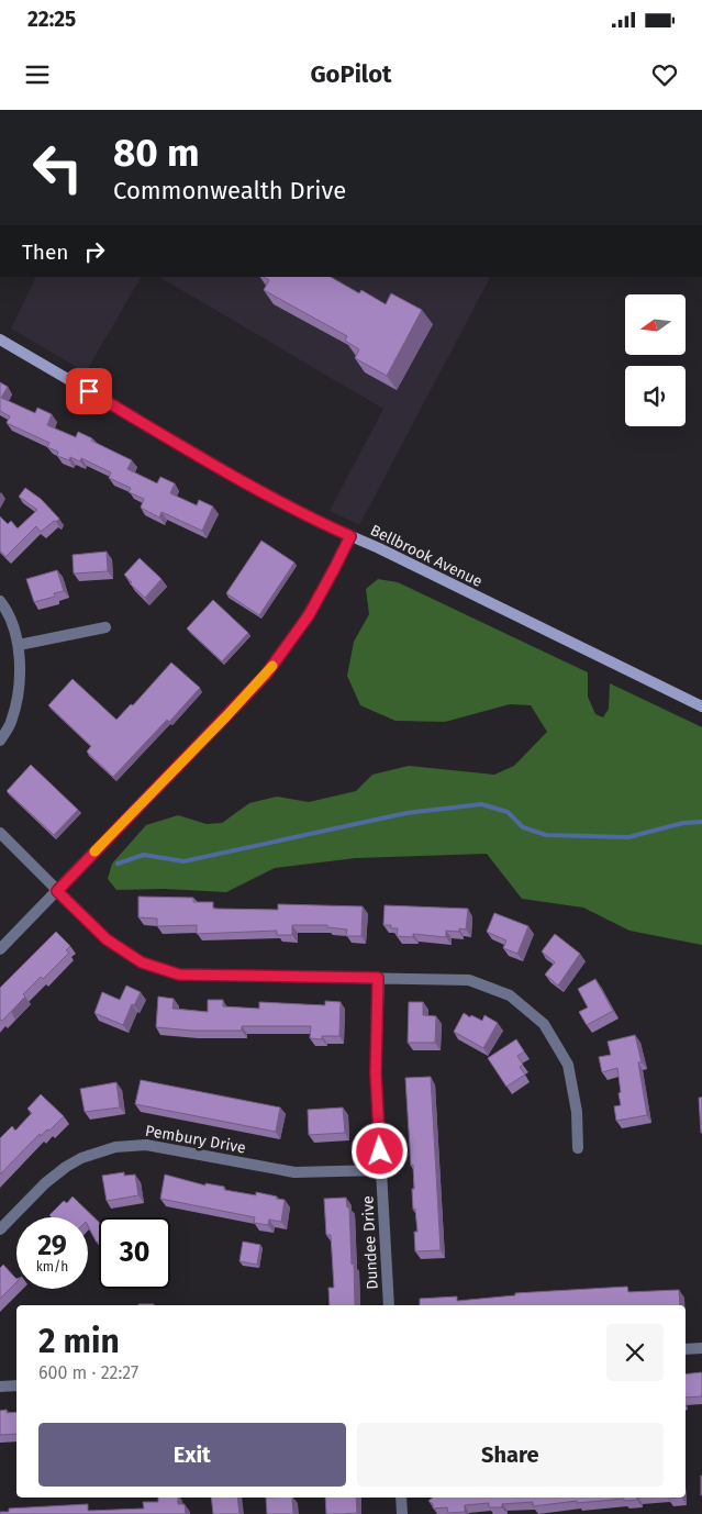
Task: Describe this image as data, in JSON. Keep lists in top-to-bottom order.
{
  "streets": {
    "street": ["Bellbrook Avenue", "Pembury Drive", "Dundee Drive"]
  },
  "crossings": [
    ["Pembury Drive", "Dundee Drive"]
  ],
  "north": "left",
  "page": {
    "status": "22:25",
    "header": "GoPilot",
    "turn": ["80 m", "Commonwealth Drive"],
    "then": "Then",
    "speed": "29 km/h",
    "limit": "30",
    "heading": ["2 min", "600 m · 22:27"],
    "buttons": ["Exit", "Share"]
  }
}
